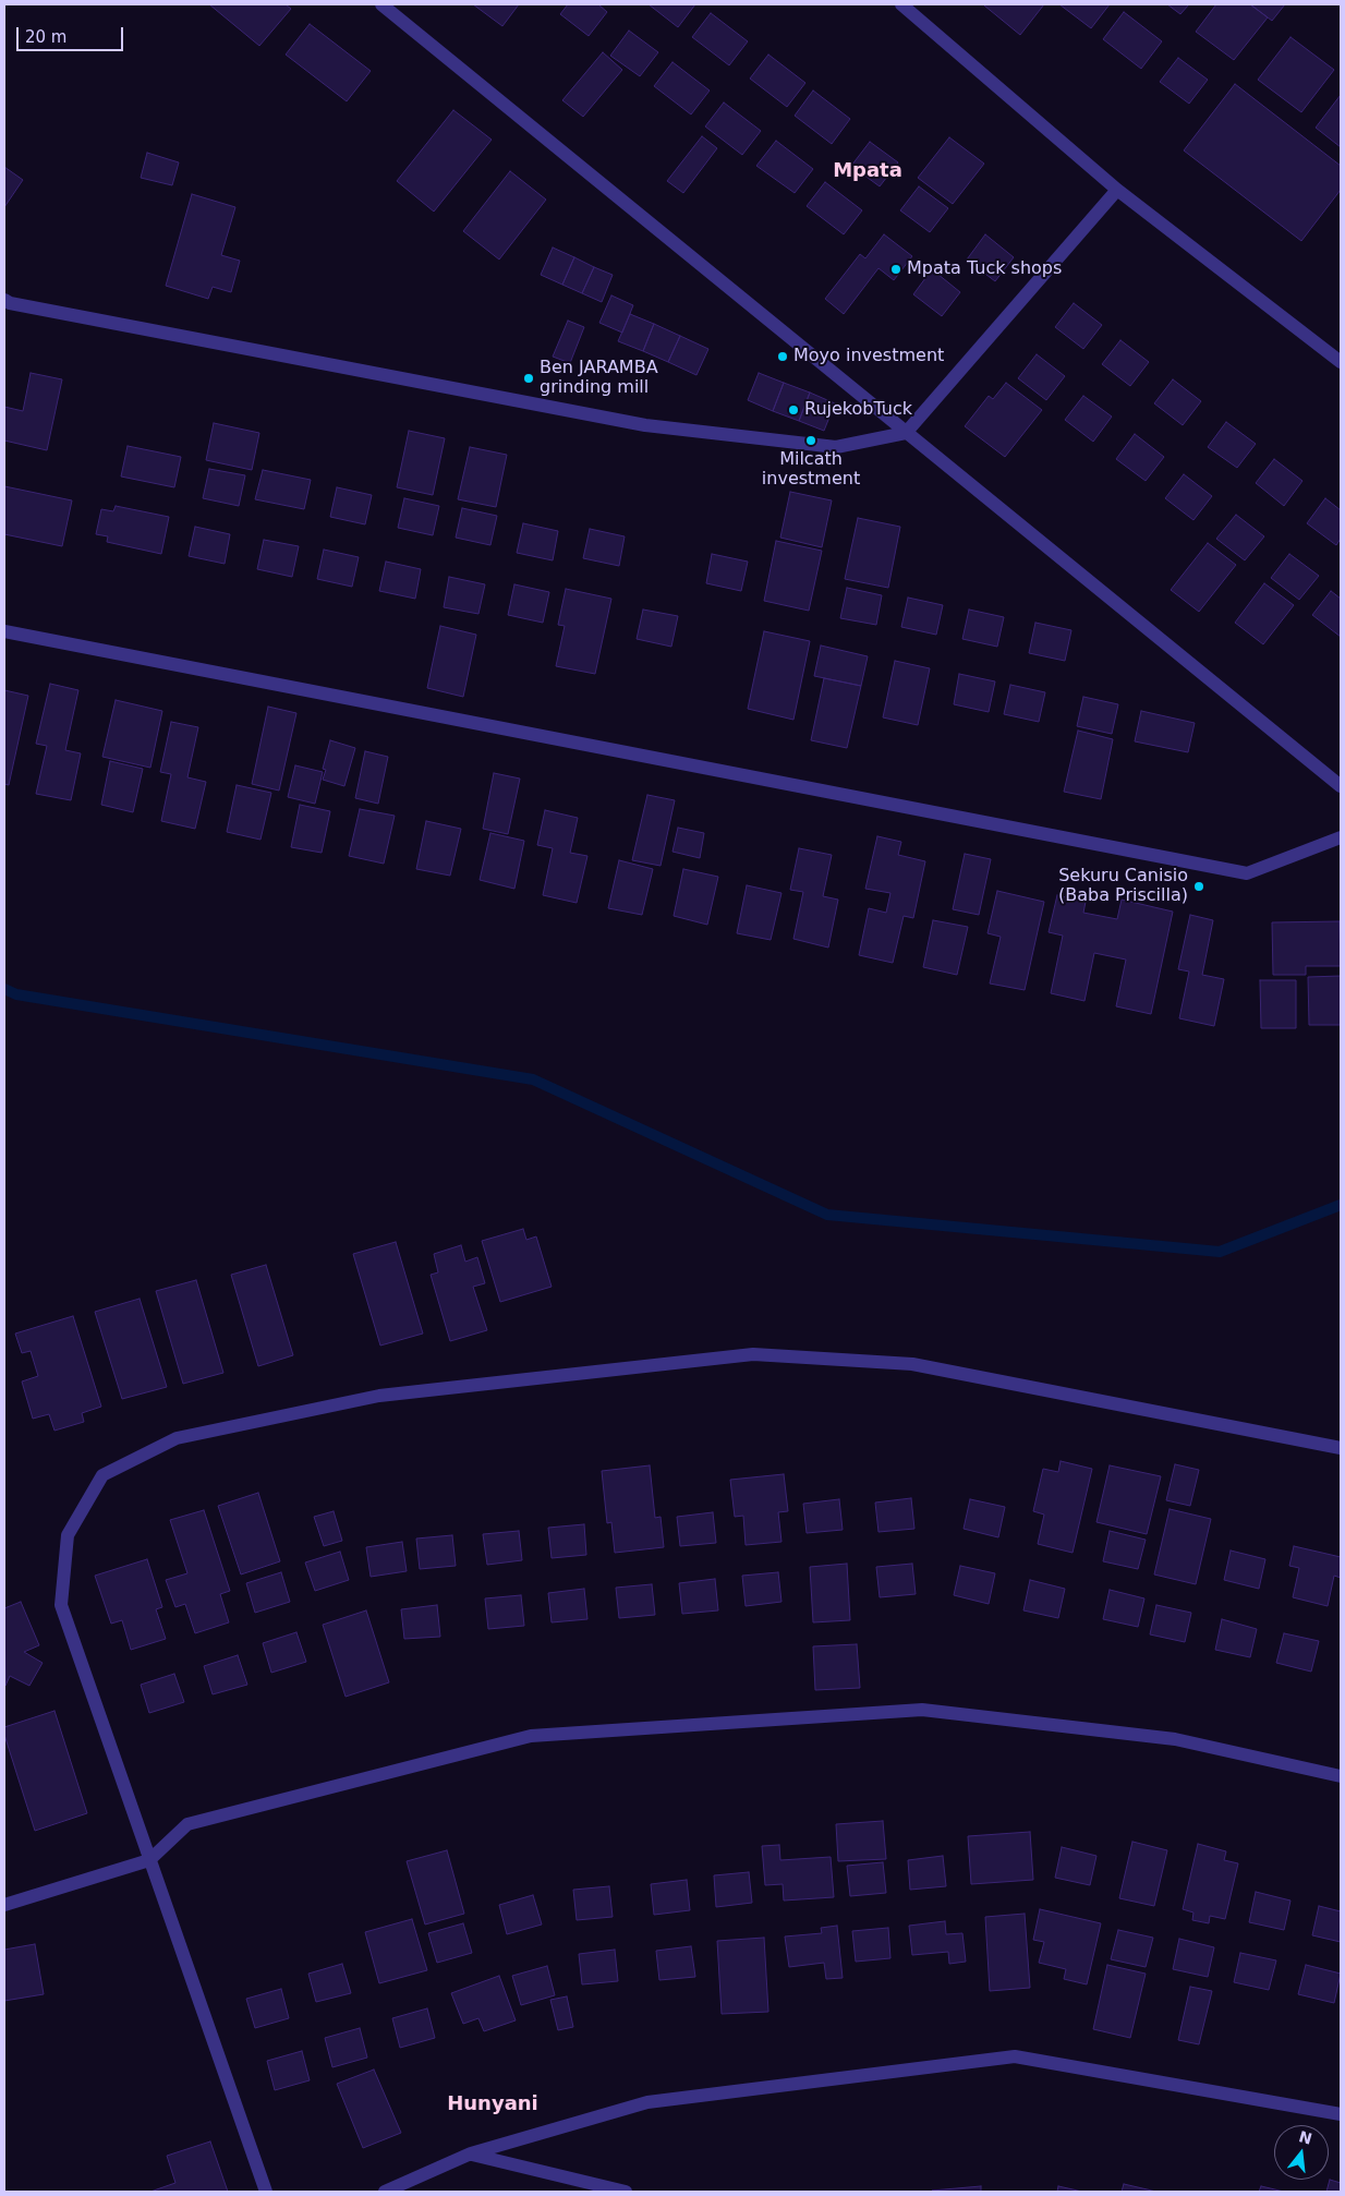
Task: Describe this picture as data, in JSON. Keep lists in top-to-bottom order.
{
  "districts": ["Mpata", "Hunyani"],
  "places": [
    "Mpata Tuck shops",
    "Moyo investment",
    "Ben JARAMBA grinding mill",
    "RujekobTuck",
    "Milcath investment",
    "Sekuru Canisio (Baba Priscilla)"
  ],
  "scale_bar": "20 m",
  "north": "top"
}
